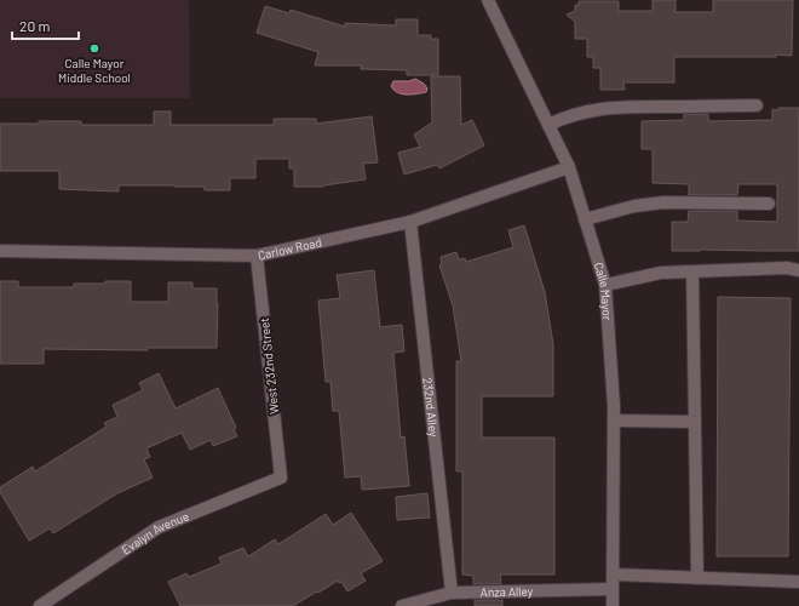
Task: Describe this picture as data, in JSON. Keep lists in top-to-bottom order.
{
  "streets": {
    "street": [
      "Carlow Road",
      "Calle Mayor",
      "West 232nd Street",
      "232nd Alley",
      "Evalyn Avenue",
      "Anza Alley"
    ]
  },
  "crossings": [
    ["Carlow Road", "Calle Mayor"],
    ["Carlow Road", "West 232nd Street"],
    ["Carlow Road", "232nd Alley"],
    ["Calle Mayor", "Anza Alley"],
    ["West 232nd Street", "Evalyn Avenue"],
    ["232nd Alley", "Anza Alley"]
  ],
  "places": ["Calle Mayor Middle School"],
  "scale_bar": "20 m"
}
